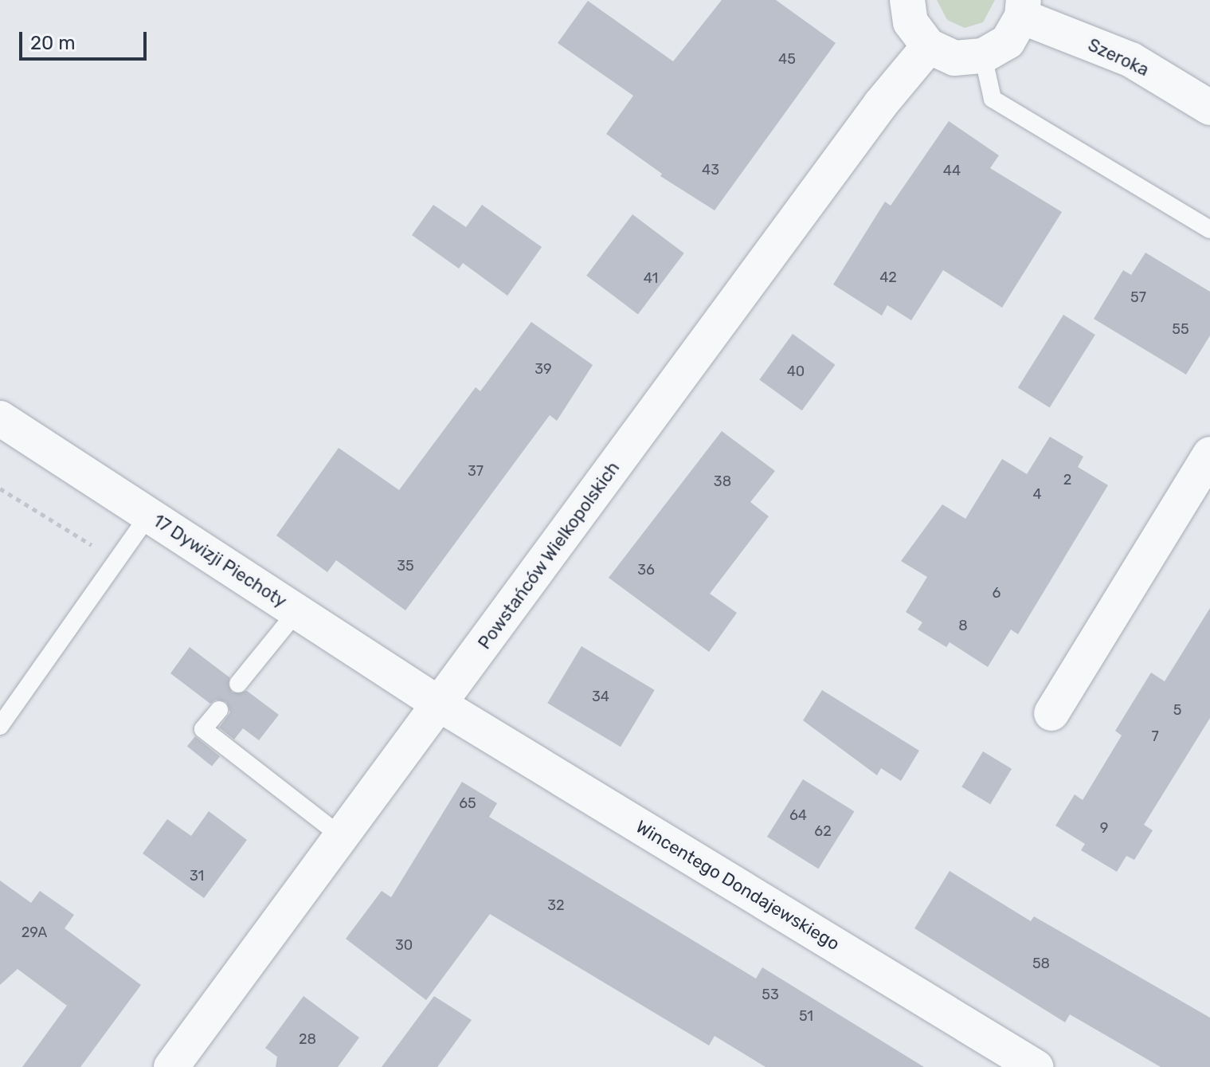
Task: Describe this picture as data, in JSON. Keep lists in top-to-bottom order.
{
  "streets": {
    "street": [
      "Szeroka",
      "Powstańców Wielkopolskich",
      "17 Dywizji Piechoty",
      "Wincentego Dondajewskiego"
    ]
  },
  "crossings": [
    ["Powstańców Wielkopolskich", "17 Dywizji Piechoty"],
    ["Powstańców Wielkopolskich", "Wincentego Dondajewskiego"],
    ["17 Dywizji Piechoty", "Wincentego Dondajewskiego"]
  ],
  "house_numbers": [
    "45",
    "43",
    "44",
    "42",
    "41",
    "57",
    "55",
    "39",
    "40",
    "37",
    "2",
    "38",
    "4",
    "35",
    "36",
    "6",
    "8",
    "34",
    "5",
    "7",
    "65",
    "64",
    "9",
    "62",
    "31",
    "32",
    "29A",
    "30",
    "58",
    "53",
    "51",
    "28"
  ],
  "scale_bar": "20 m"
}
